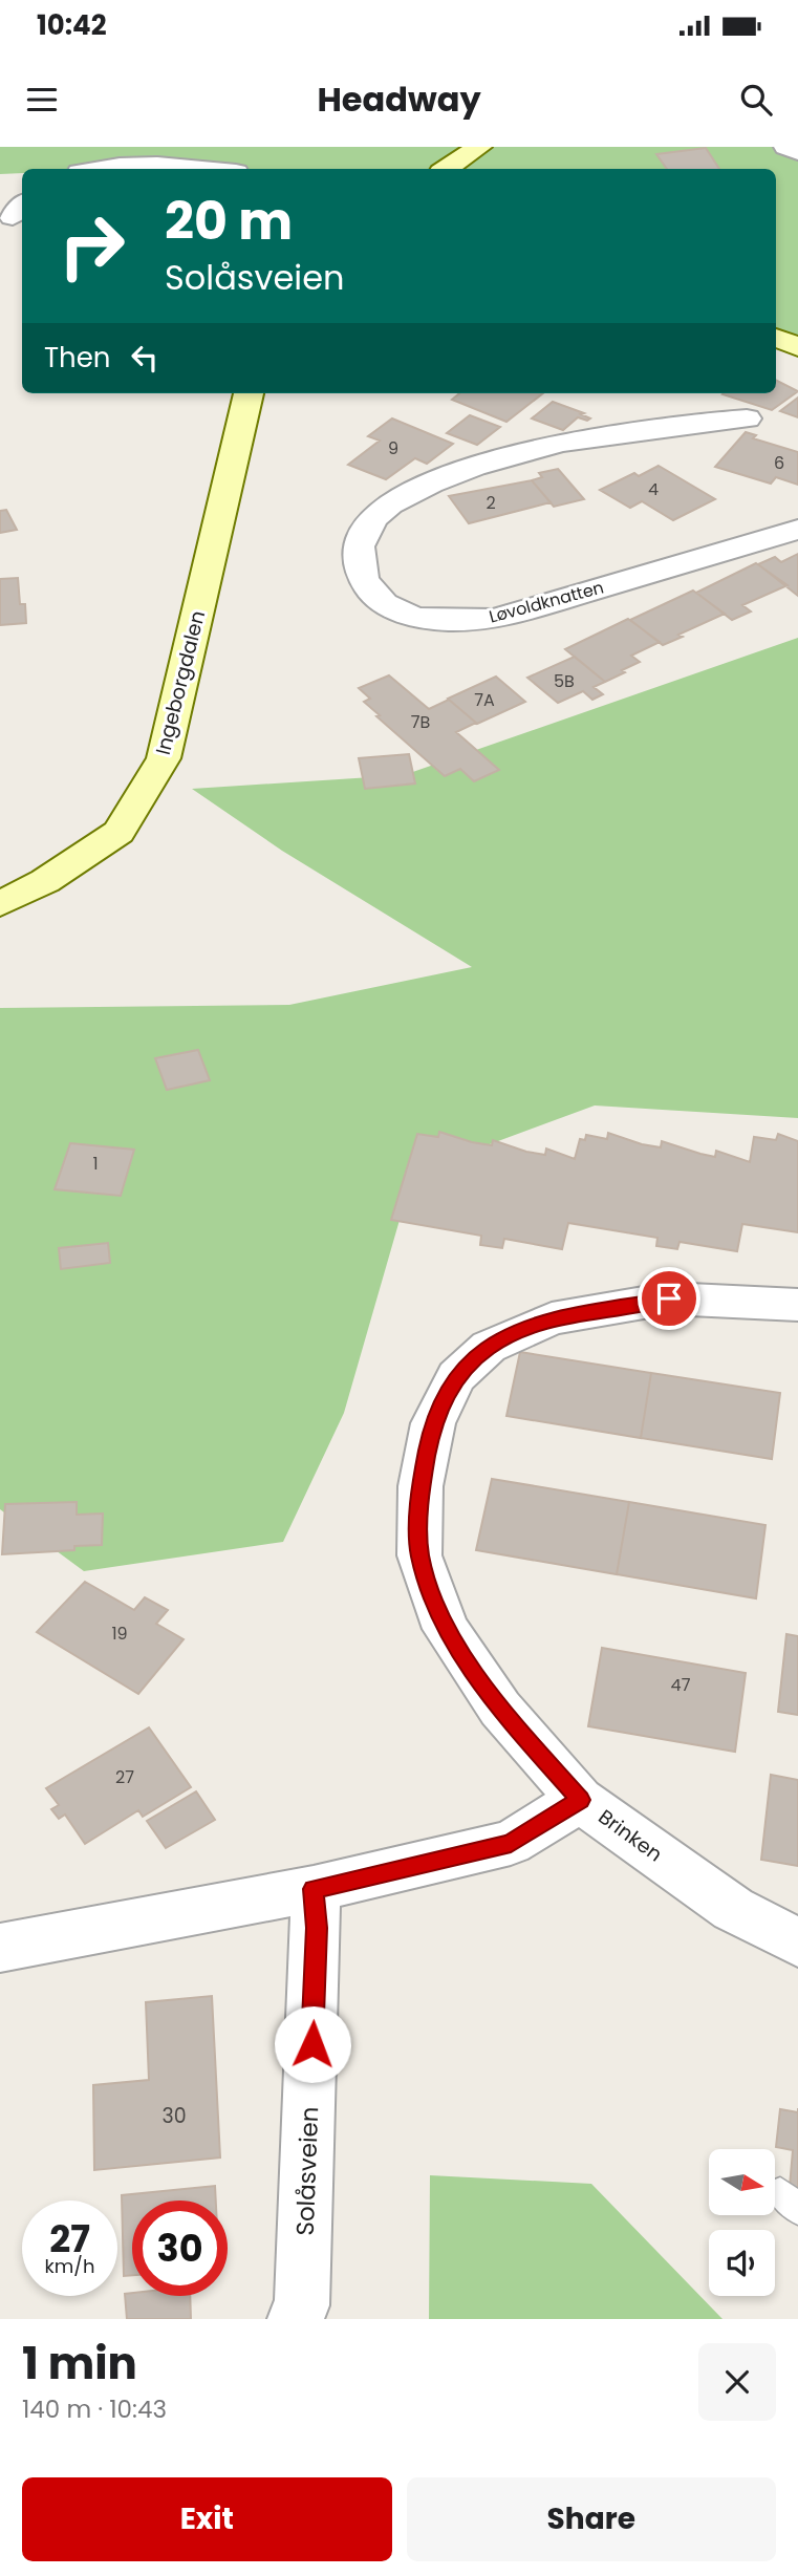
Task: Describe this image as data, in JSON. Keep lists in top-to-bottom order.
{
  "streets": {
    "main road": ["Ingeborgdalen"],
    "street": ["Løvoldknatten", "Brinken", "Solåsveien"]
  },
  "house_numbers": [
    "9",
    "6",
    "4",
    "2",
    "5B",
    "7A",
    "7B",
    "1",
    "19",
    "47",
    "27",
    "30"
  ],
  "north": "right",
  "page": {
    "status": "10:42",
    "header": "Headway",
    "turn": ["20 m", "Solåsveien"],
    "then": "Then",
    "speed": "27 km/h",
    "limit": "30",
    "heading": ["1 min", "140 m · 10:43"],
    "buttons": ["Exit", "Share"]
  }
}
